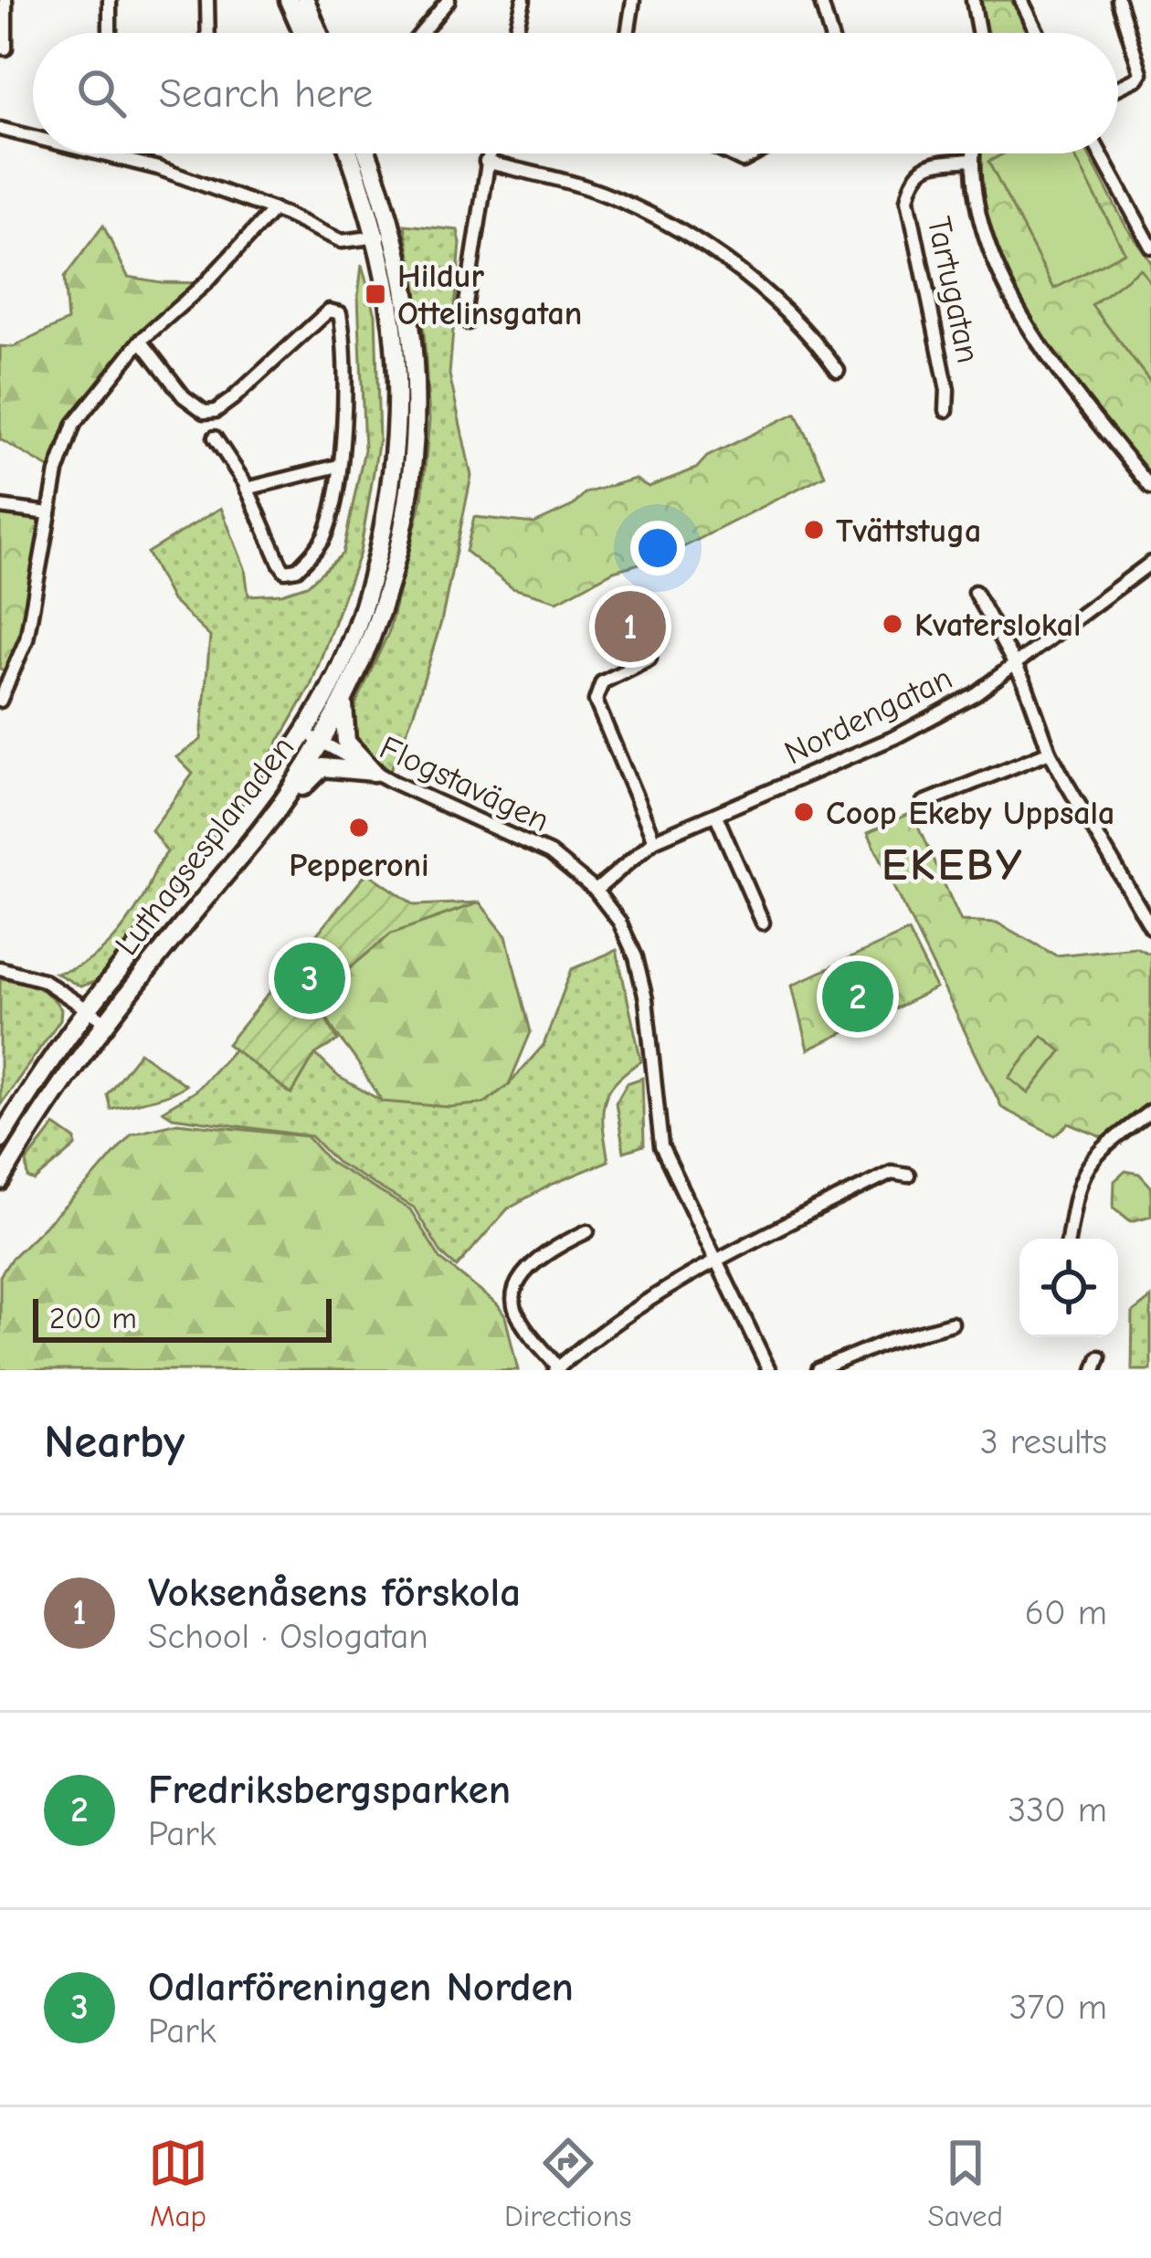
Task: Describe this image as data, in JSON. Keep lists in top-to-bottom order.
{
  "streets": {
    "main road": ["Luthagsesplanaden"],
    "street": ["Tartugatan", "Nordengatan", "Flogstavägen"]
  },
  "crossings": [
    ["Nordengatan", "Flogstavägen"],
    ["Flogstavägen", "Luthagsesplanaden"]
  ],
  "districts": ["EKEBY"],
  "places": {
    "transit": ["Hildur Ottelinsgatan"],
    "other": [
      "Tvättstuga",
      "Kvaterslokal",
      "Coop Ekeby Uppsala",
      "Pepperoni"
    ]
  },
  "scale_bar": "200 m",
  "page": {
    "search": "Search here",
    "pins": ["1", "3", "2"],
    "scale": "200 m",
    "heading": ["Nearby", "3 results"],
    "list": [
      {
        "mark": "1",
        "name": "Voksenåsens förskola",
        "note": "School · Oslogatan",
        "value": "60 m"
      },
      {
        "mark": "2",
        "name": "Fredriksbergsparken",
        "note": "Park",
        "value": "330 m"
      },
      {
        "mark": "3",
        "name": "Odlarföreningen Norden",
        "note": "Park",
        "value": "370 m"
      }
    ],
    "nav": ["Map", "Directions", "Saved"]
  }
}
